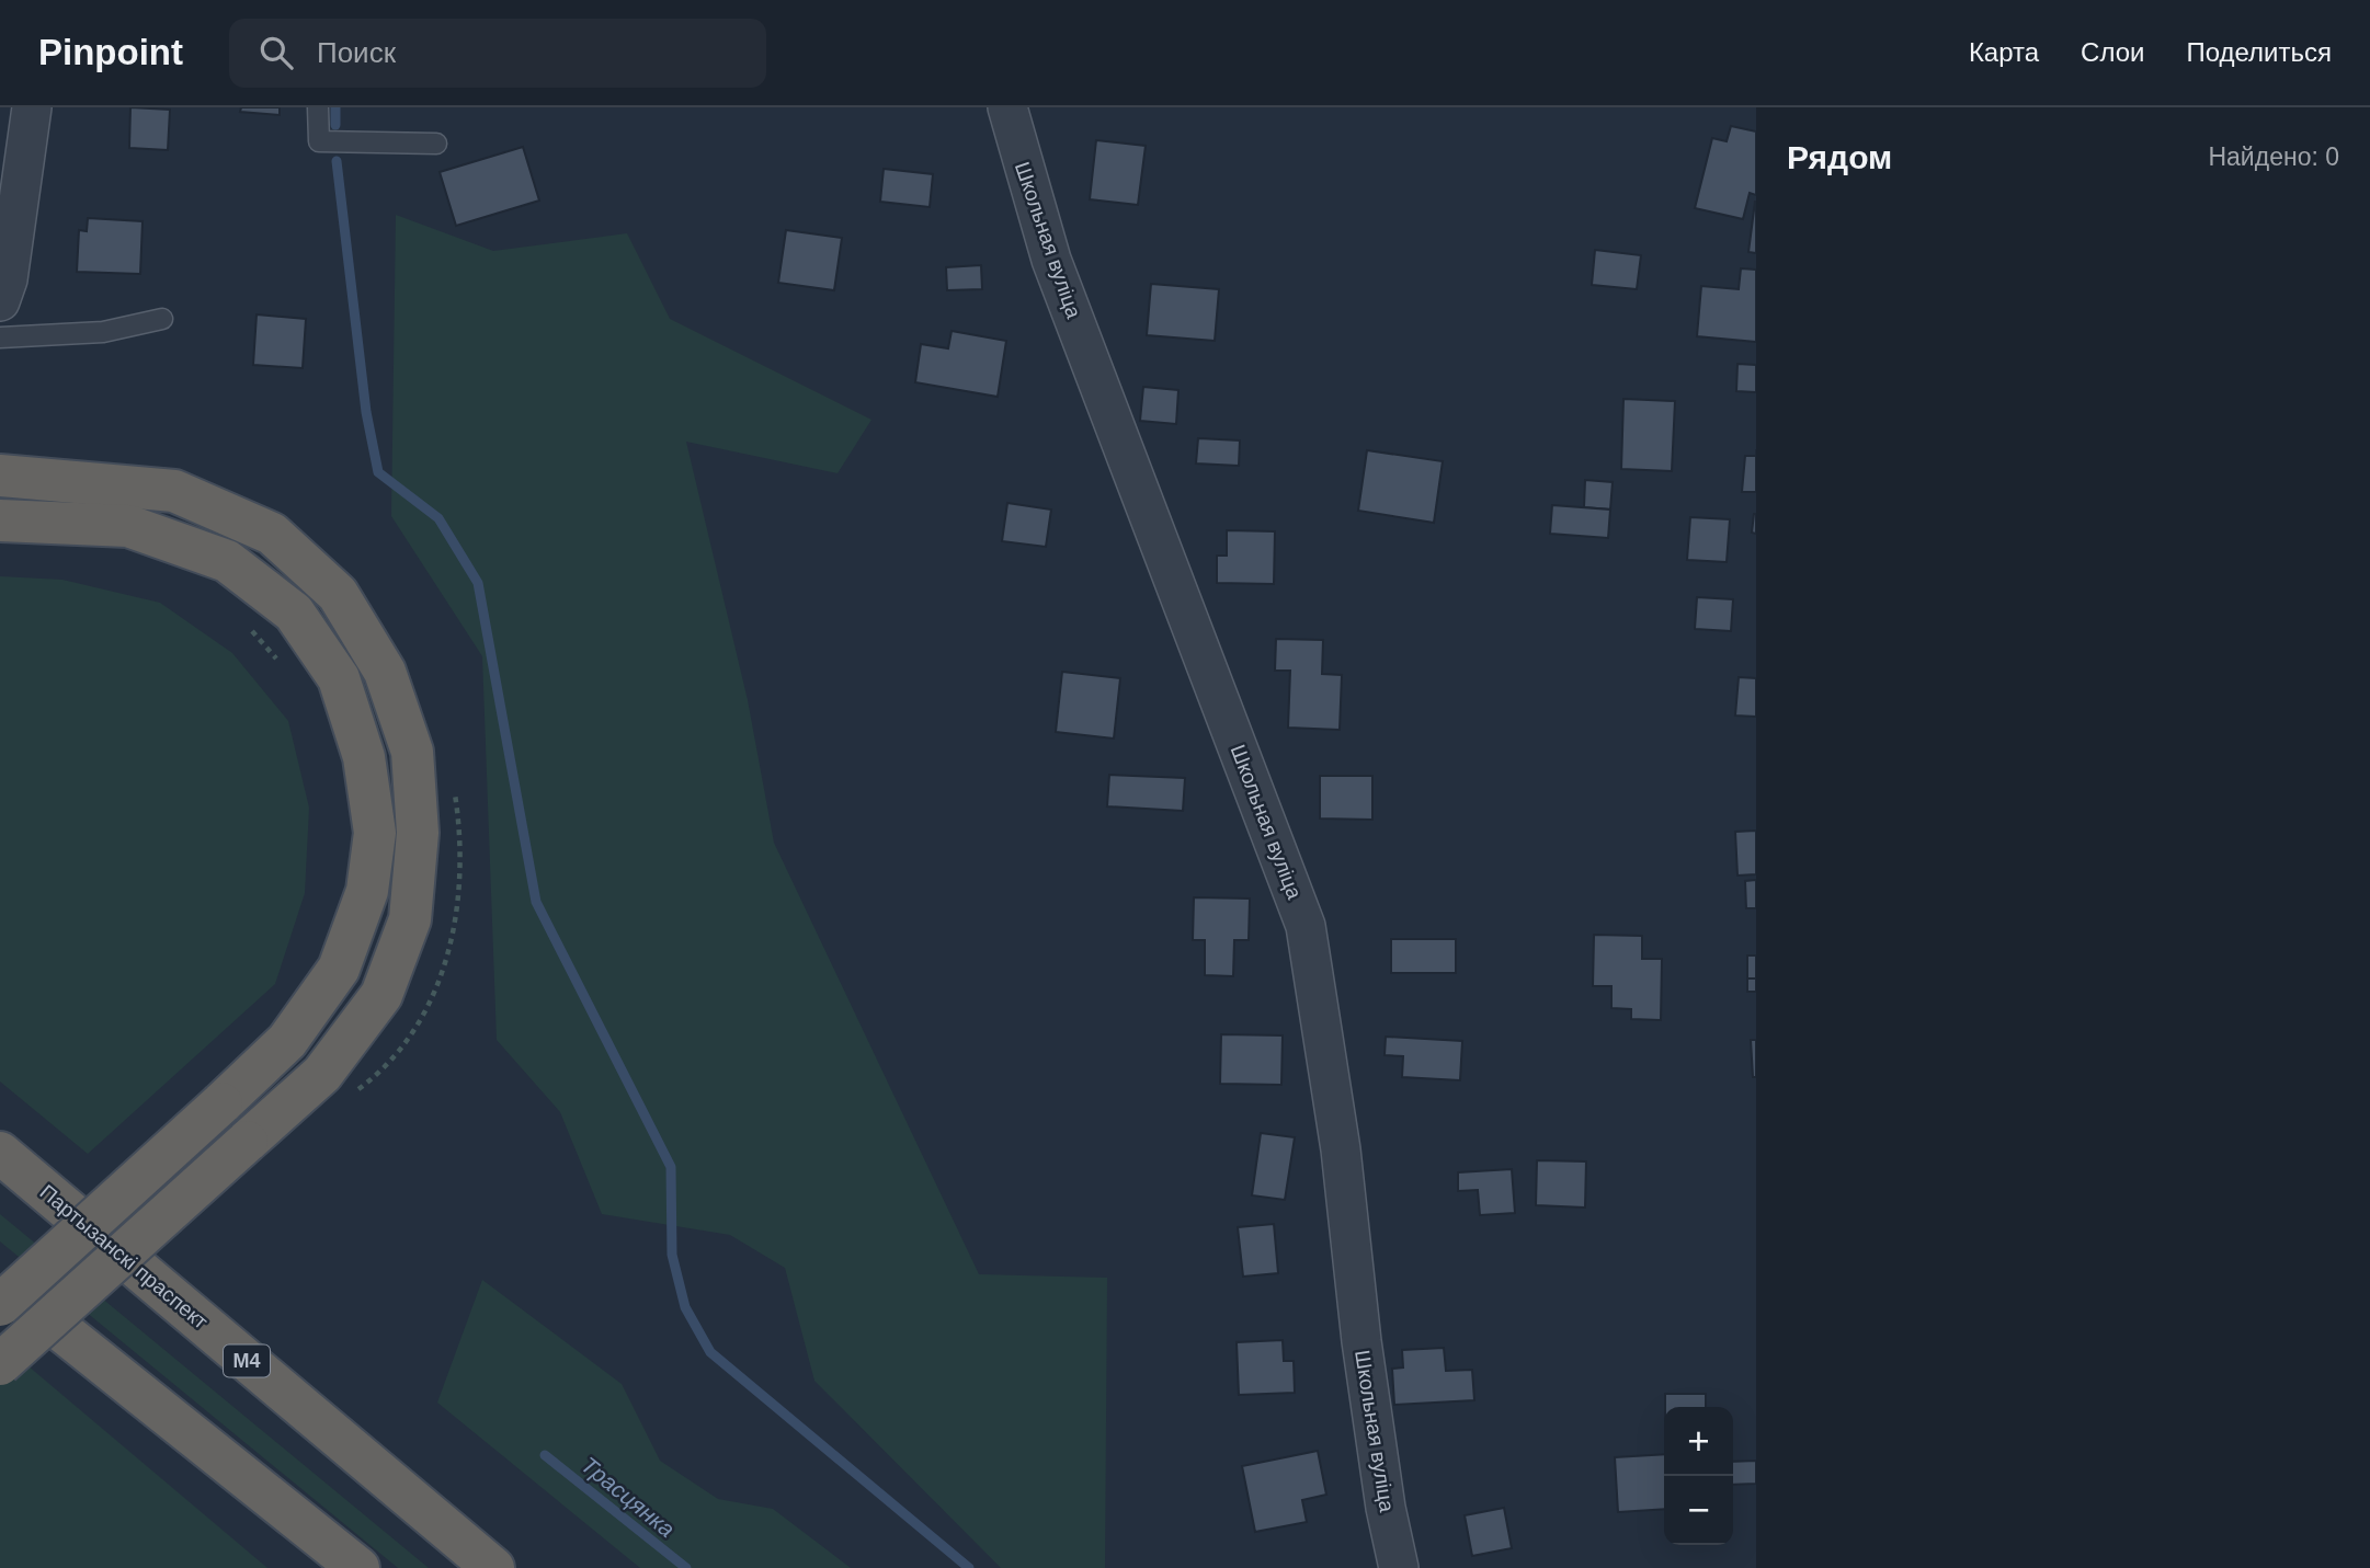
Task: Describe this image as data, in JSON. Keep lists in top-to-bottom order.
{
  "streets": {
    "highway": ["Партызанскі праспект", "М4"],
    "street": ["Школьная вуліца"]
  },
  "water": ["Трасцянка"],
  "page": {
    "header": "Pinpoint",
    "search": "Поиск",
    "nav": ["Карта", "Слои", "Поделиться"],
    "heading": ["Рядом", "Найдено: 0"],
    "map_buttons": ["+", "−"]
  }
}
